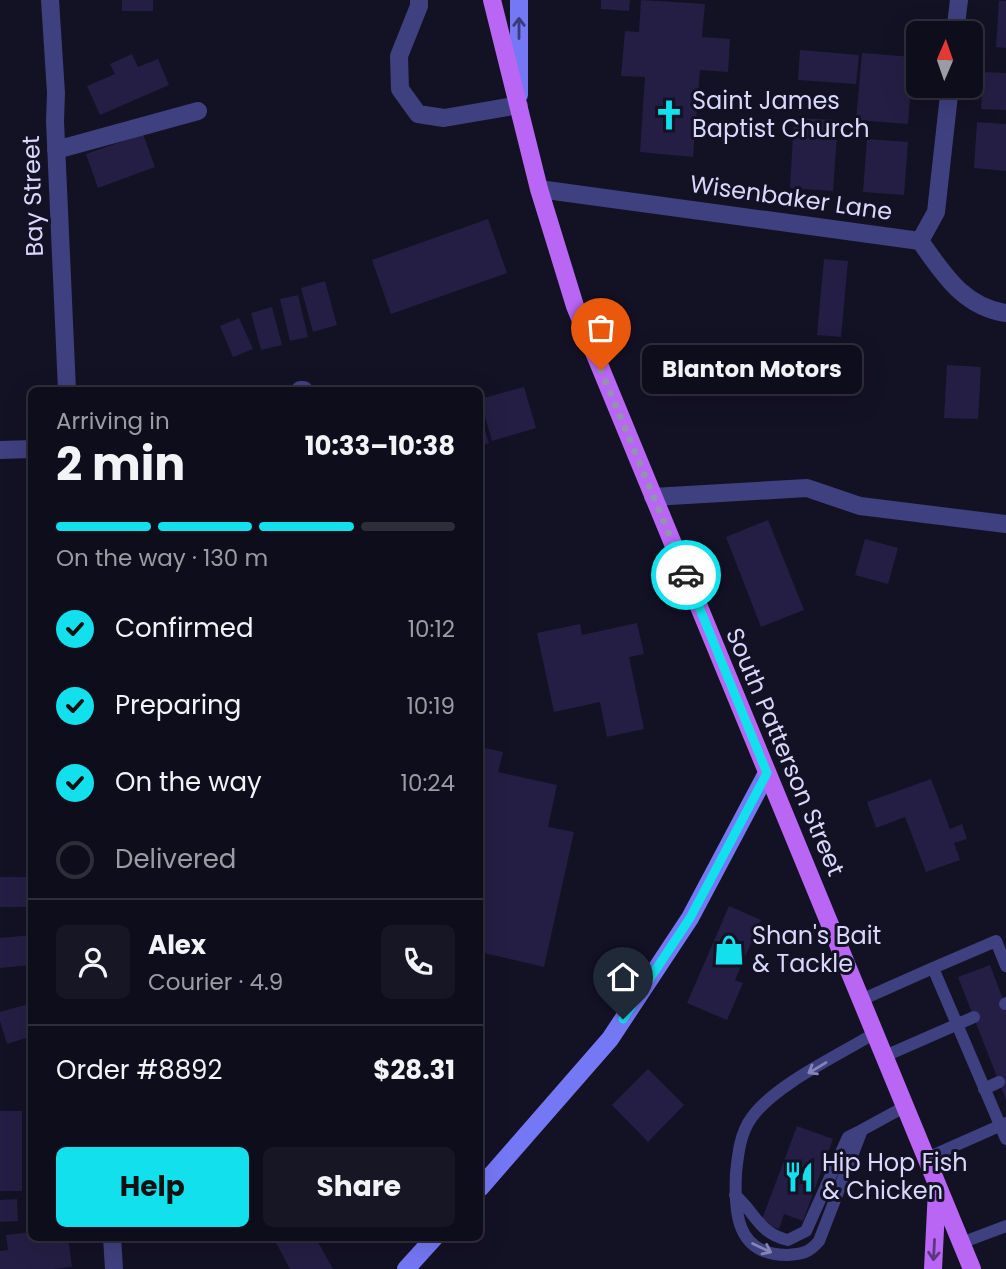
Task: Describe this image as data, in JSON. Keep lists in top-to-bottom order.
{
  "streets": {
    "main road": ["South Patterson Street"],
    "street": ["Bay Street", "Wisenbaker Lane"]
  },
  "crossings": [
    ["Wisenbaker Lane", "South Patterson Street"]
  ],
  "places": {
    "church": ["Saint James Baptist Church"],
    "other": ["Blanton Motors"],
    "shop": ["Shan's Bait & Tackle"],
    "restaurant": ["Hip Hop Fish & Chicken"]
  },
  "north": "top",
  "page": {
    "bubble": "Blanton Motors",
    "heading": ["2 min", "Arriving in", "10:33–10:38"],
    "panel": [
      "Alex",
      "Courier · 4.9",
      "Order #8892",
      "$28.31"
    ],
    "bar": "On the way · 130 m",
    "list": [
      ["Confirmed", "10:12"],
      ["Preparing", "10:19"],
      ["On the way", "10:24"],
      "Delivered"
    ],
    "buttons": ["Help", "Share"]
  }
}
